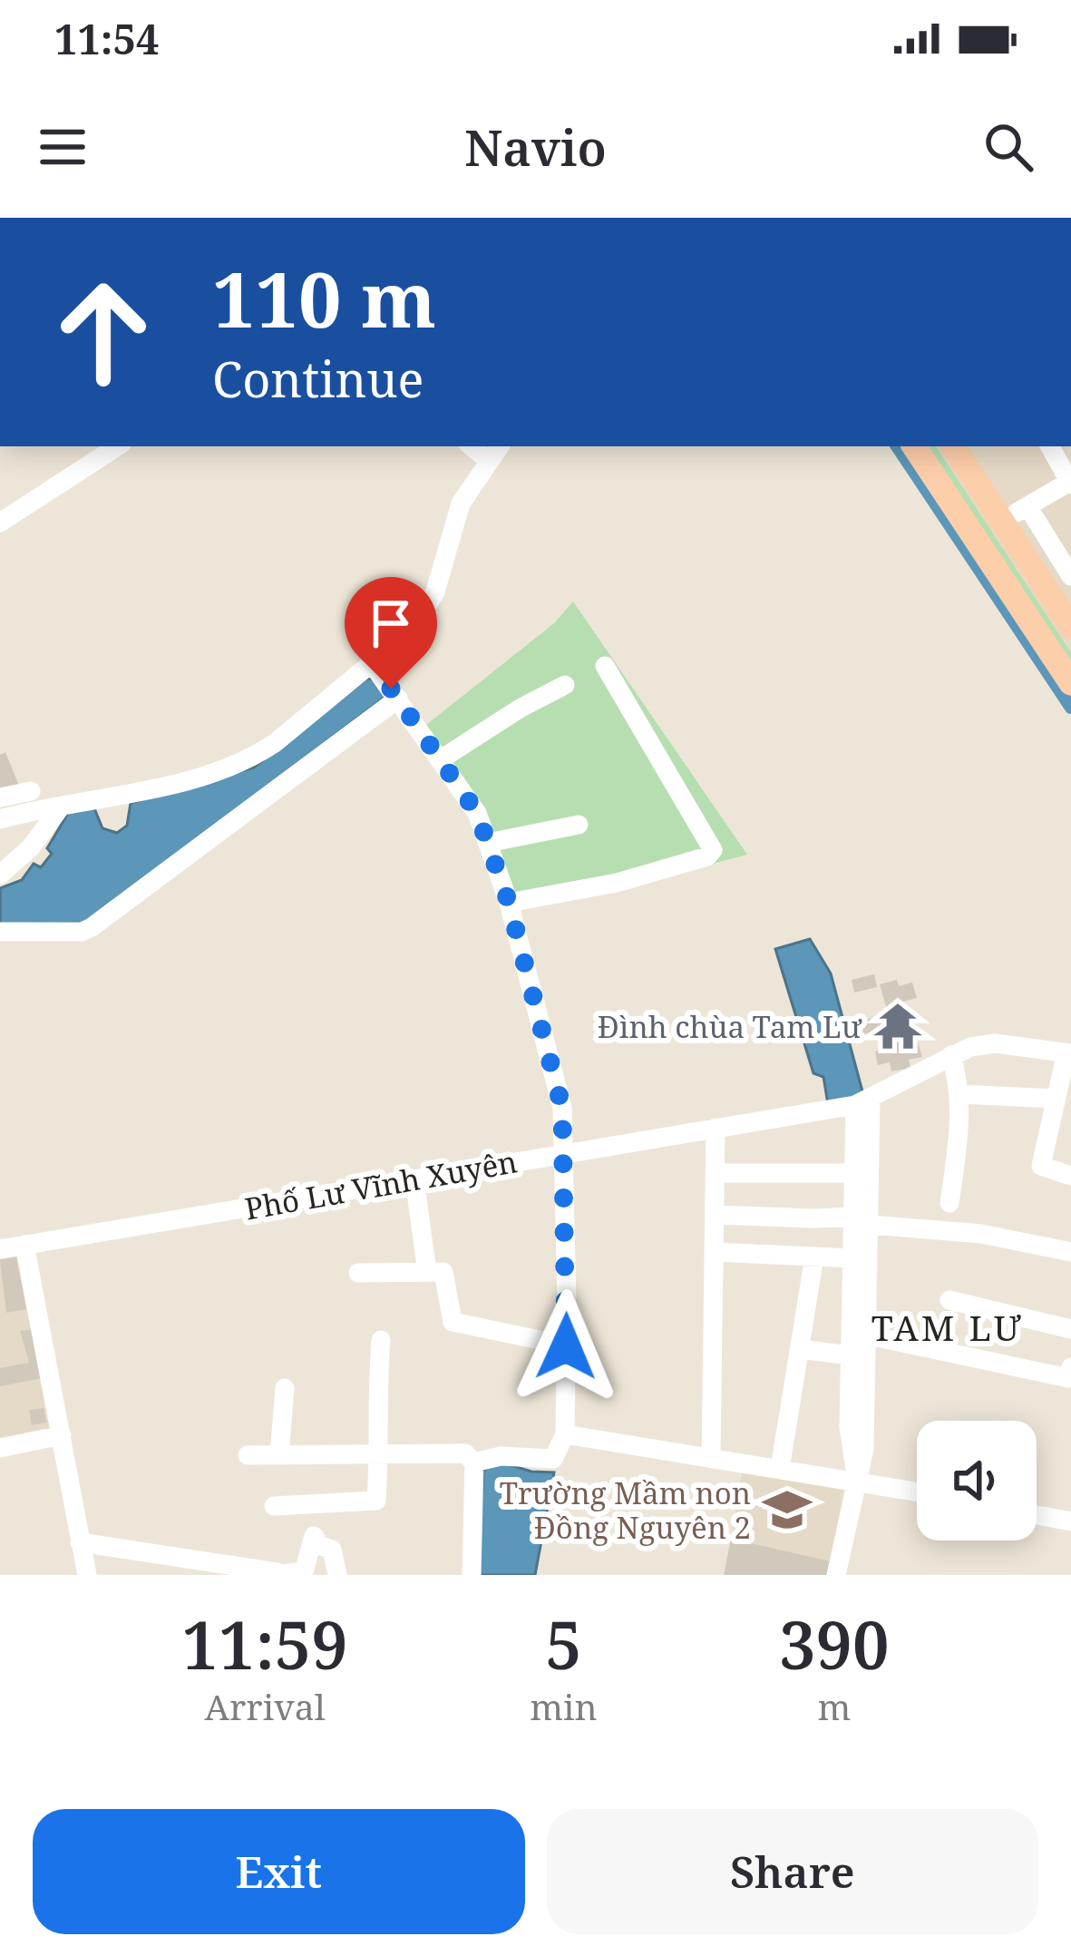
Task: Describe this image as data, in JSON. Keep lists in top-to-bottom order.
{
  "streets": {
    "street": ["Phố Lư Vĩnh Xuyên"]
  },
  "districts": ["TAM LƯ"],
  "places": {
    "temple": ["Đình chùa Tam Lư"],
    "school or university": ["Trường Mầm non Đồng Nguyên 2"]
  },
  "page": {
    "status": "11:54",
    "header": "Navio",
    "turn": ["110 m", "Continue"],
    "eta": [
      "11:59",
      "Arrival",
      "5",
      "min",
      "390",
      "m"
    ],
    "buttons": ["Exit", "Share"]
  }
}
